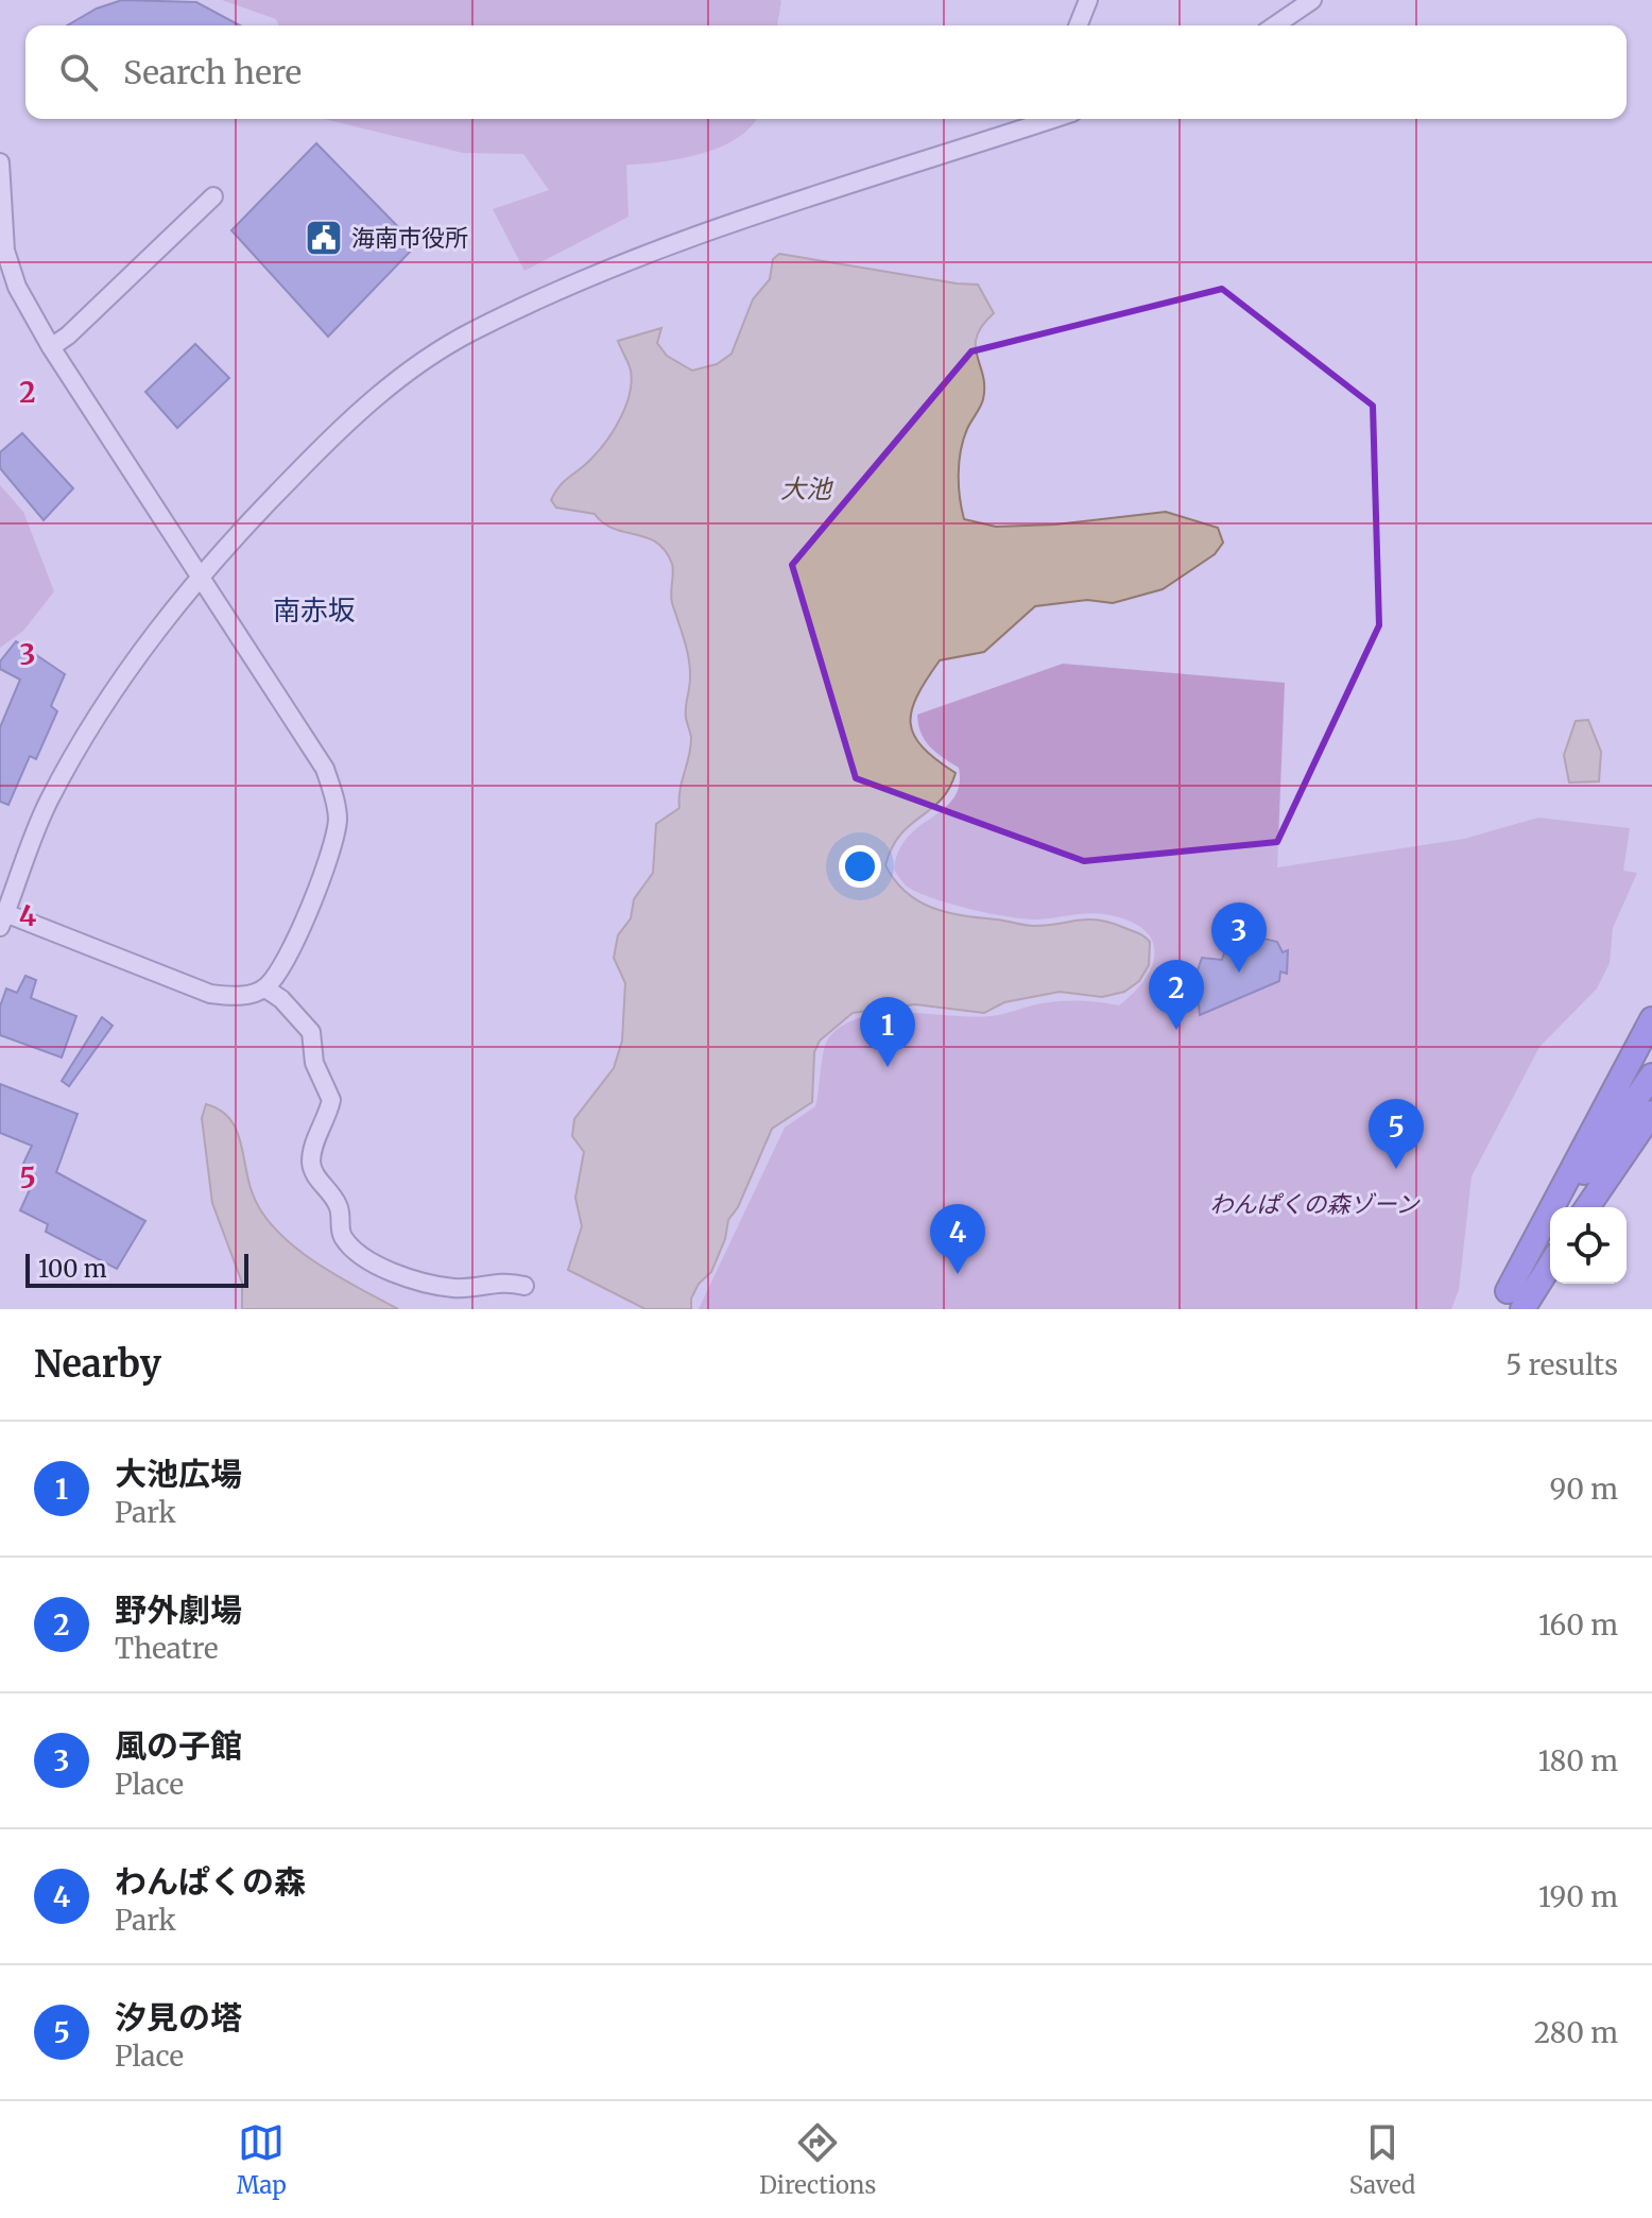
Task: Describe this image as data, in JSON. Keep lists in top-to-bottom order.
{
  "districts": ["南赤坂"],
  "water": ["大池"],
  "parks": ["わんぱくの森ゾーン"],
  "places": {
    "public building": ["海南市役所"]
  },
  "scale_bar": "100 m",
  "page": {
    "search": "Search here",
    "pins": [
      "3",
      "2",
      "1",
      "5",
      "4"
    ],
    "scale": "100 m",
    "heading": ["Nearby", "5 results"],
    "list": [
      {
        "mark": "1",
        "name": "大池広場",
        "note": "Park",
        "value": "90 m"
      },
      {
        "mark": "2",
        "name": "野外劇場",
        "note": "Theatre",
        "value": "160 m"
      },
      {
        "mark": "3",
        "name": "風の子館",
        "note": "Place",
        "value": "180 m"
      },
      {
        "mark": "4",
        "name": "わんぱくの森",
        "note": "Park",
        "value": "190 m"
      },
      {
        "mark": "5",
        "name": "汐見の塔",
        "note": "Place",
        "value": "280 m"
      }
    ],
    "nav": ["Map", "Directions", "Saved"]
  },
  "grid": {
    "rows": [
      "2",
      "3",
      "4",
      "5"
    ]
  }
}
